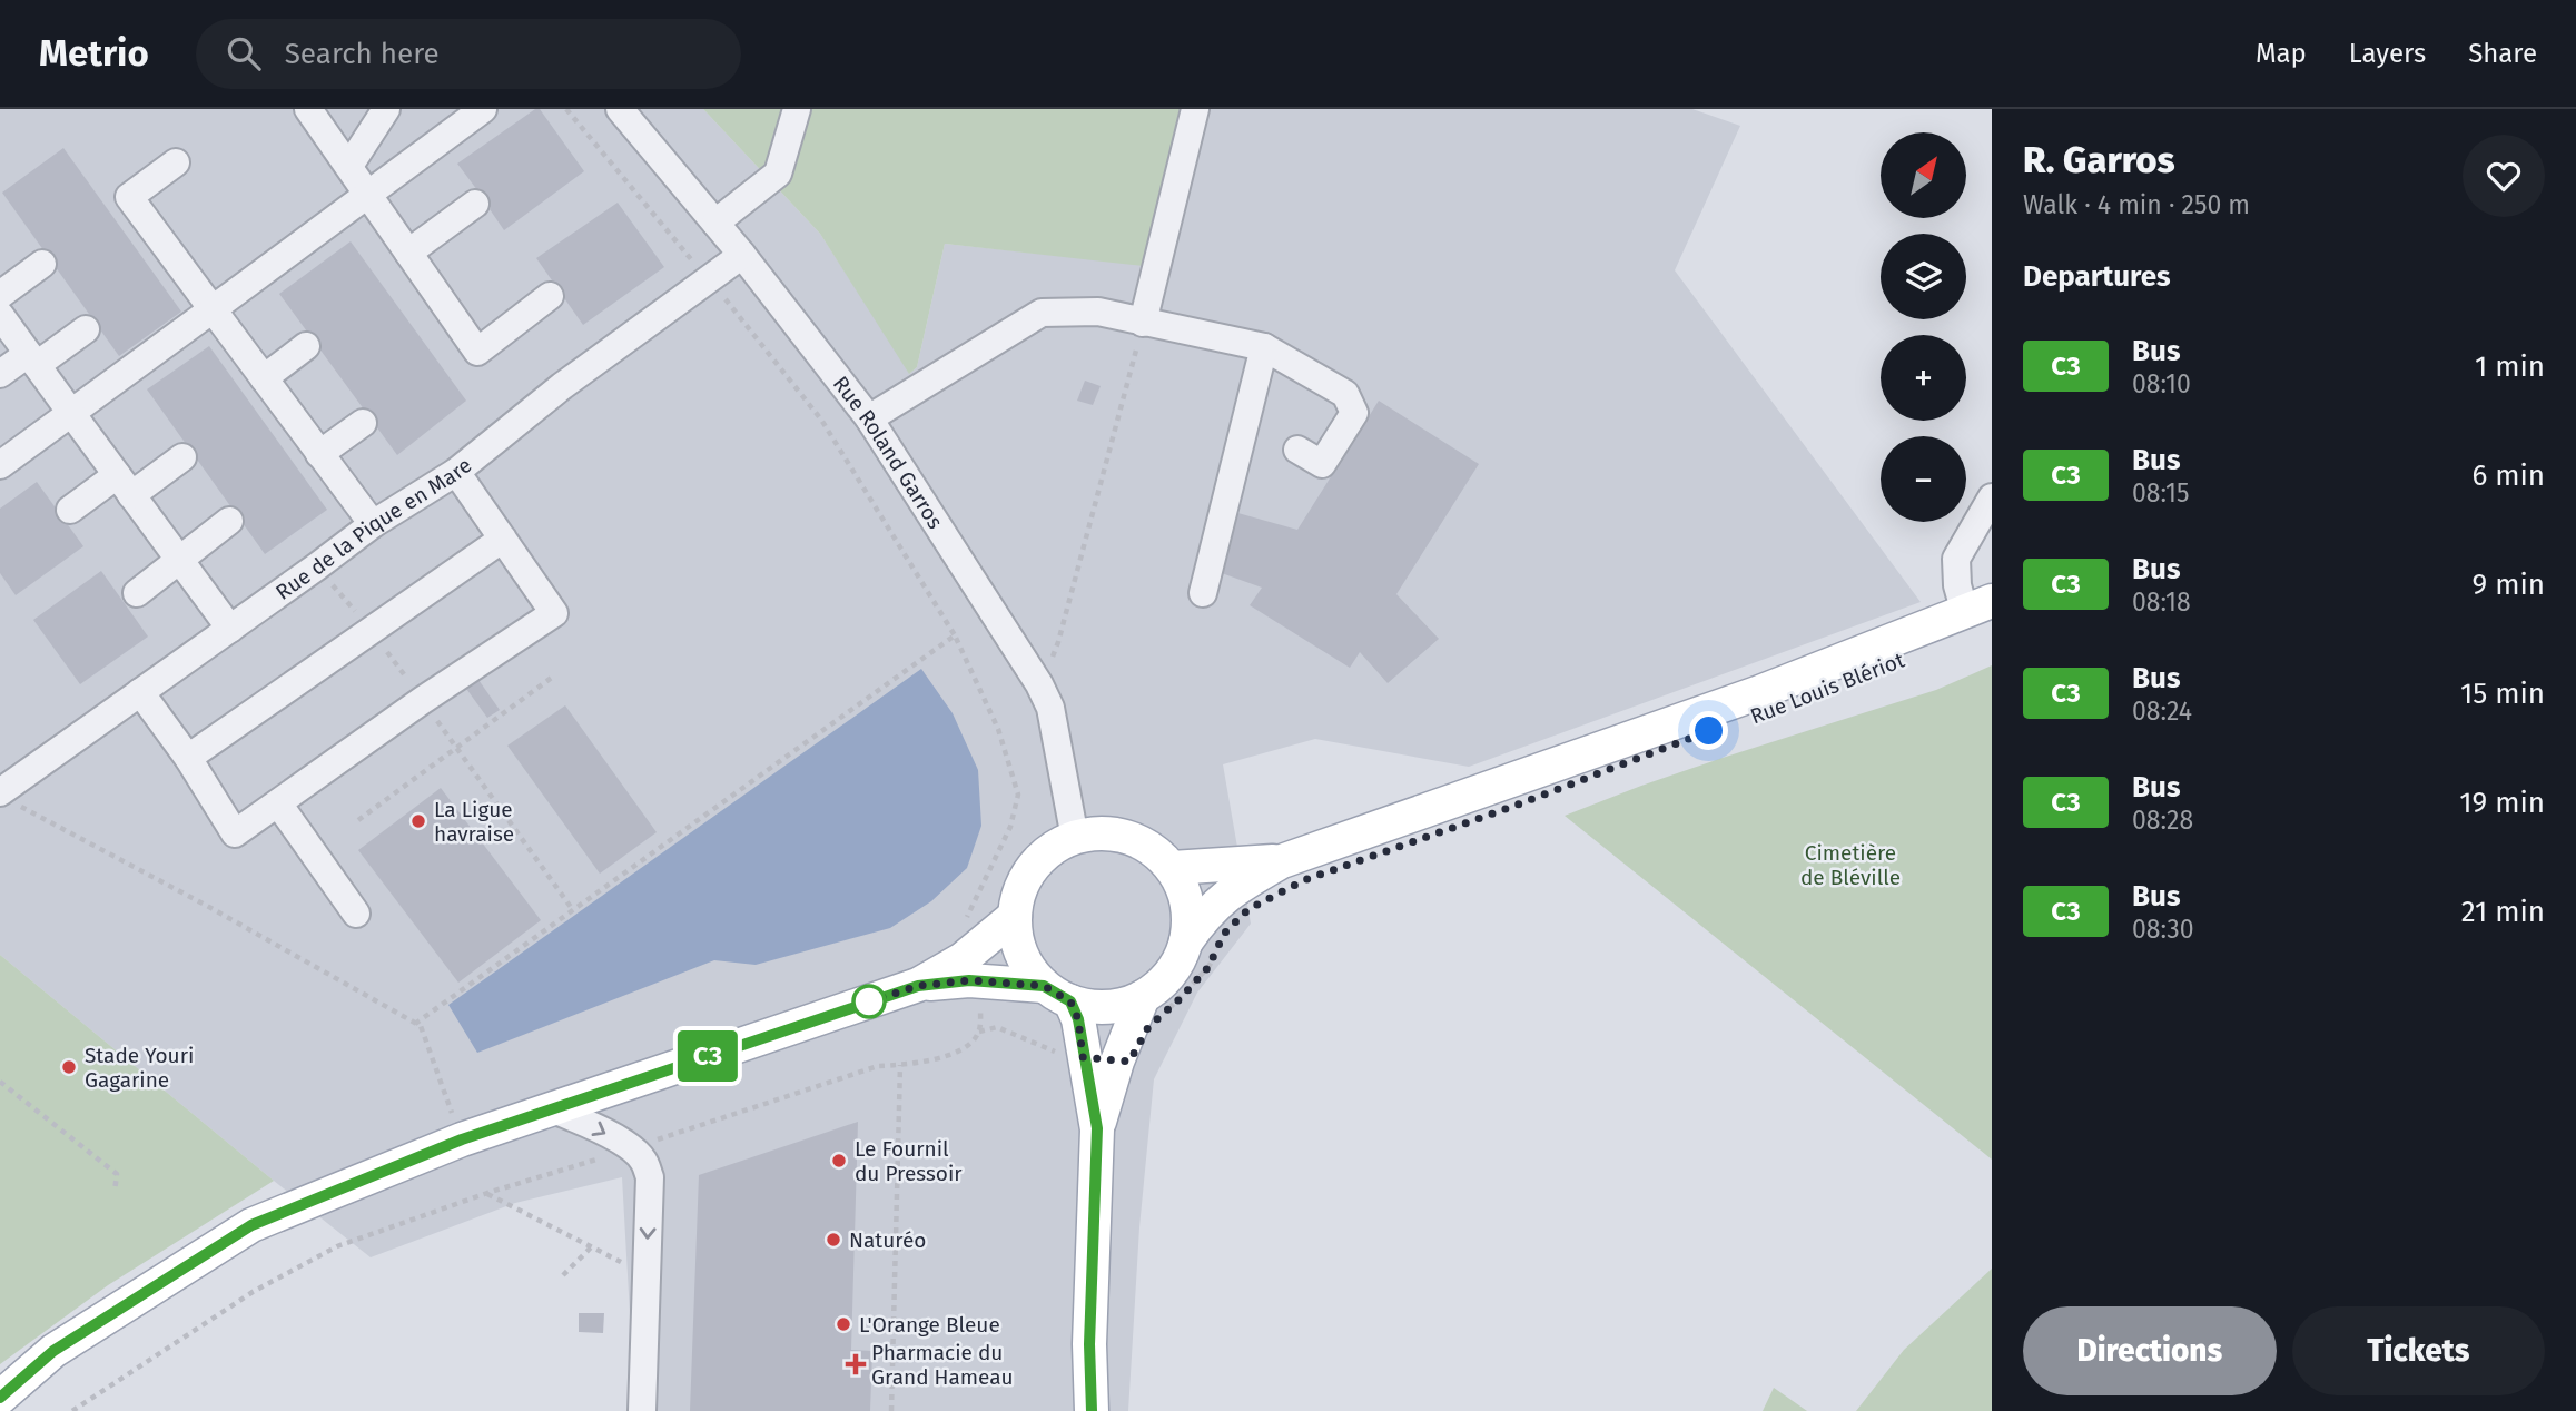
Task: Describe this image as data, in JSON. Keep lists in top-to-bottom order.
{
  "streets": {
    "main road": ["Rue Louis Blériot"],
    "street": ["Rue Roland Garros", "Rue de la Pique en Mare"]
  },
  "crossings": [
    ["Rue Roland Garros", "Rue de la Pique en Mare"],
    ["Rue Roland Garros", "Rue Louis Blériot"]
  ],
  "parks": ["Cimetière de Bléville"],
  "places": {
    "other": [
      "La Ligue havraise",
      "Stade Youri Gagarine",
      "Le Fournil du Pressoir",
      "Naturéo",
      "L'Orange Bleue"
    ],
    "health": ["Pharmacie du Grand Hameau"]
  },
  "lines": ["bus line C3"],
  "north": "top right",
  "page": {
    "header": "Metrio",
    "search": "Search here",
    "nav": ["Map", "Layers", "Share"],
    "on_map": "C3",
    "heading": [
      ["R. Garros", "Walk · 4 min · 250 m"],
      "Departures"
    ],
    "map_buttons": ["+", "−"],
    "list": [
      {
        "mark": "C3",
        "name": "Bus",
        "note": "08:10",
        "value": "1 min"
      },
      {
        "mark": "C3",
        "name": "Bus",
        "note": "08:15",
        "value": "6 min"
      },
      {
        "mark": "C3",
        "name": "Bus",
        "note": "08:18",
        "value": "9 min"
      },
      {
        "mark": "C3",
        "name": "Bus",
        "note": "08:24",
        "value": "15 min"
      },
      {
        "mark": "C3",
        "name": "Bus",
        "note": "08:28",
        "value": "19 min"
      },
      {
        "mark": "C3",
        "name": "Bus",
        "note": "08:30",
        "value": "21 min"
      }
    ],
    "buttons": ["Directions", "Tickets"]
  }
}
